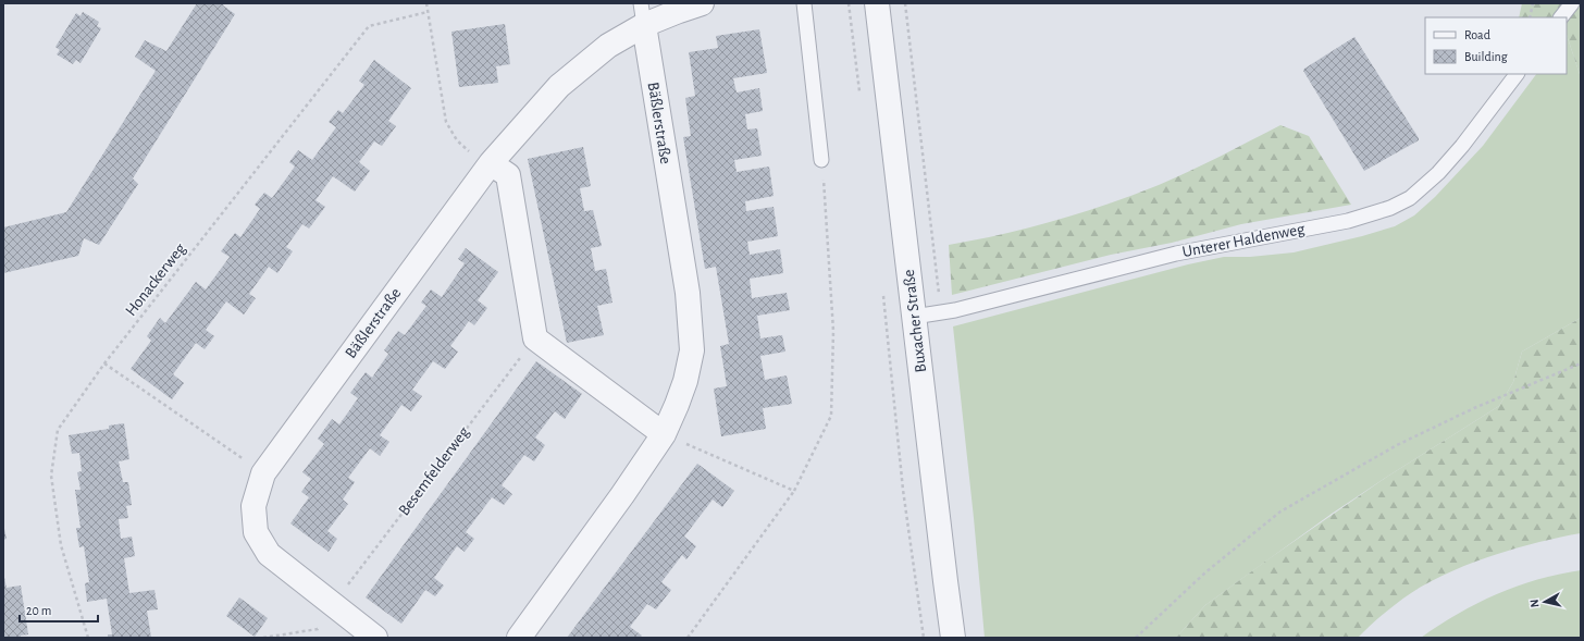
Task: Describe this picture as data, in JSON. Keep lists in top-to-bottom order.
{
  "streets": {
    "street": ["Bäßlerstraße", "Buxacher Straße"],
    "lane": ["Unterer Haldenweg"],
    "path": ["Honackerweg", "Besemfelderweg"]
  },
  "crossings": [
    ["Bäßlerstraße", "Besemfelderweg"],
    ["Unterer Haldenweg", "Buxacher Straße"]
  ],
  "legend": ["Road", "Building"],
  "scale_bar": "20 m",
  "north": "left"
}
